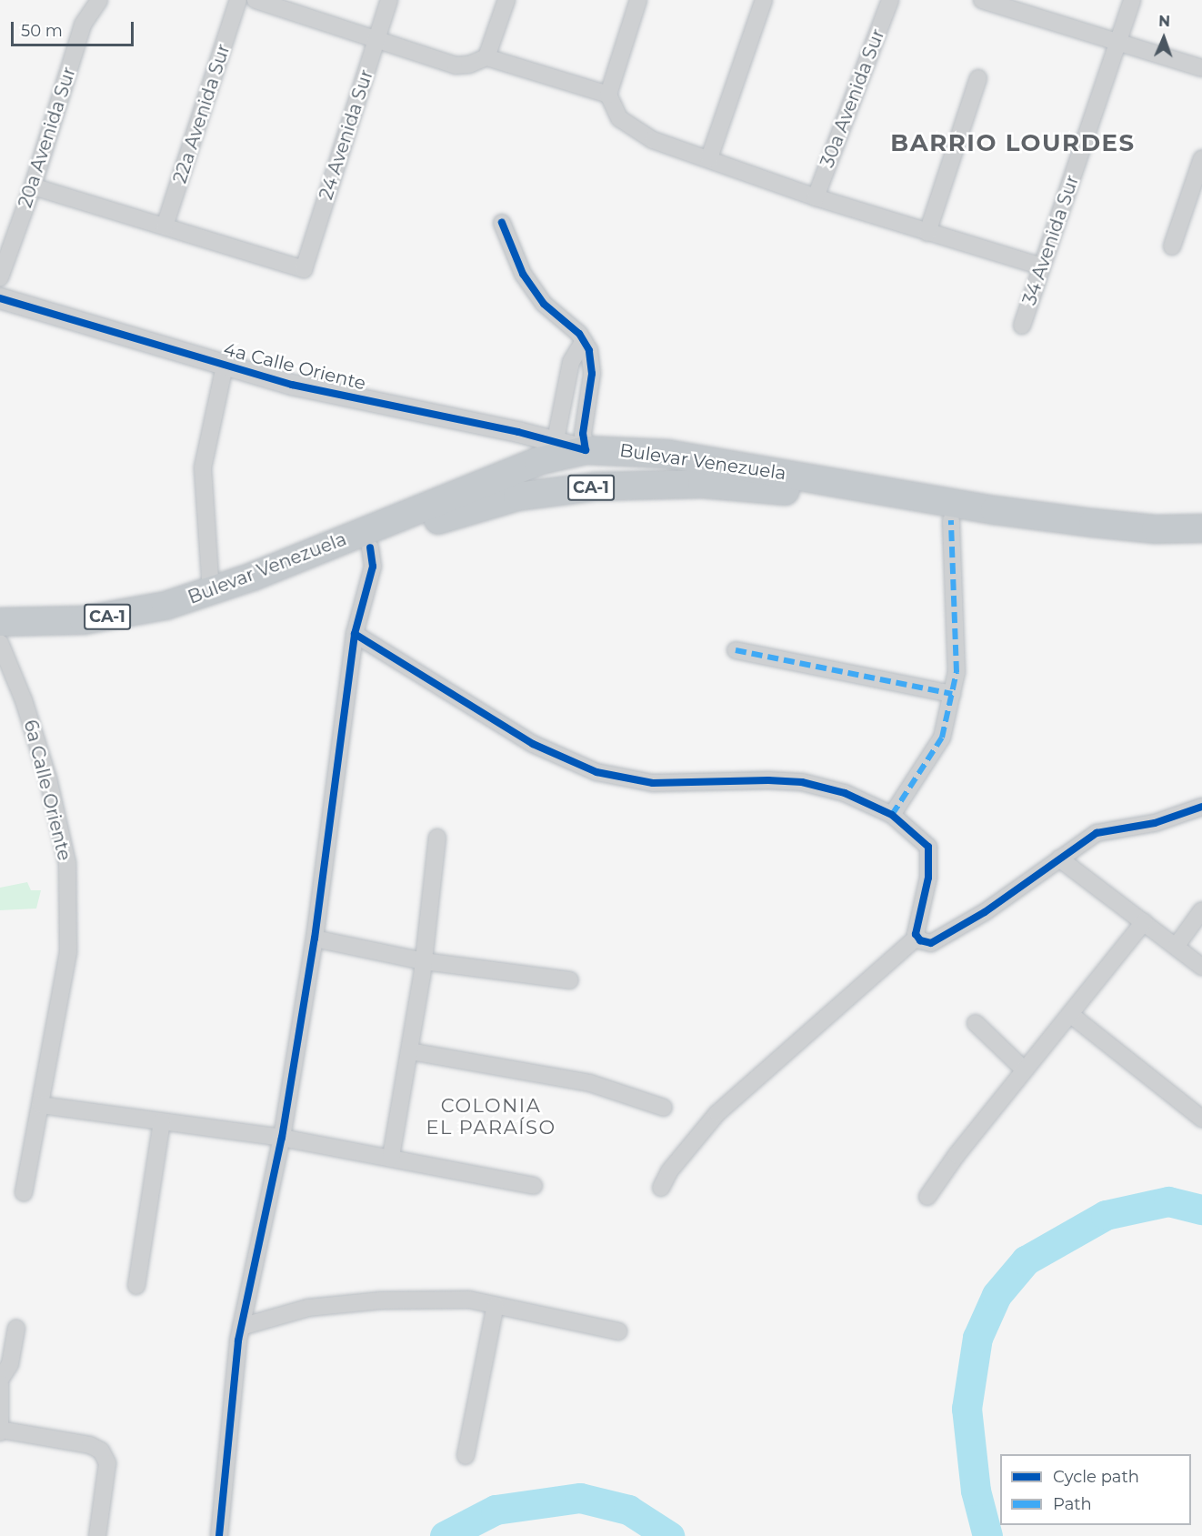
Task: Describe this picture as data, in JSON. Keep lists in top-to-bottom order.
{
  "streets": {
    "highway": ["Bulevar Venezuela", "CA-1"],
    "street": [
      "30a Avenida Sur",
      "22a Avenida Sur",
      "24 Avenida Sur",
      "20a Avenida Sur",
      "34 Avenida Sur",
      "4a Calle Oriente",
      "6a Calle Oriente"
    ]
  },
  "crossings": [
    ["22a Avenida Sur", "24 Avenida Sur"],
    ["4a Calle Oriente", "Bulevar Venezuela"]
  ],
  "districts": ["BARRIO LOURDES", "COLONIA EL PARAÍSO"],
  "legend": ["Cycle path", "Path"],
  "scale_bar": "50 m",
  "north": "top"
}
